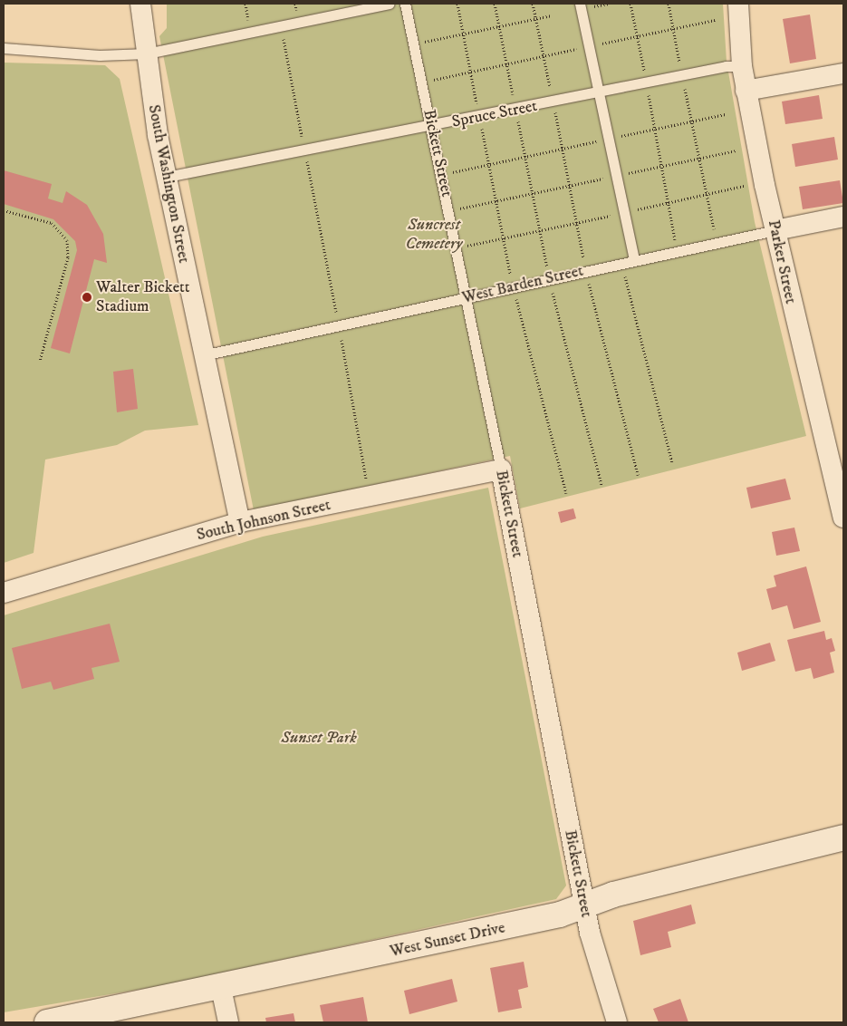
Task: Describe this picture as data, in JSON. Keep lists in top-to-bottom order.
{
  "streets": {
    "street": [
      "Bickett Street",
      "South Washington Street",
      "Parker Street",
      "West Barden Street",
      "South Johnson Street",
      "West Sunset Drive"
    ],
    "lane": ["Spruce Street"]
  },
  "crossings": [
    ["Spruce Street", "Bickett Street"],
    ["Spruce Street", "South Washington Street"],
    ["Spruce Street", "Parker Street"],
    ["Bickett Street", "West Barden Street"],
    ["Bickett Street", "South Johnson Street"],
    ["Bickett Street", "West Sunset Drive"],
    ["South Washington Street", "West Barden Street"],
    ["South Washington Street", "South Johnson Street"],
    ["Parker Street", "West Barden Street"]
  ],
  "parks": ["Suncrest Cemetery", "Sunset Park"],
  "places": ["Walter Bickett Stadium"]
}
